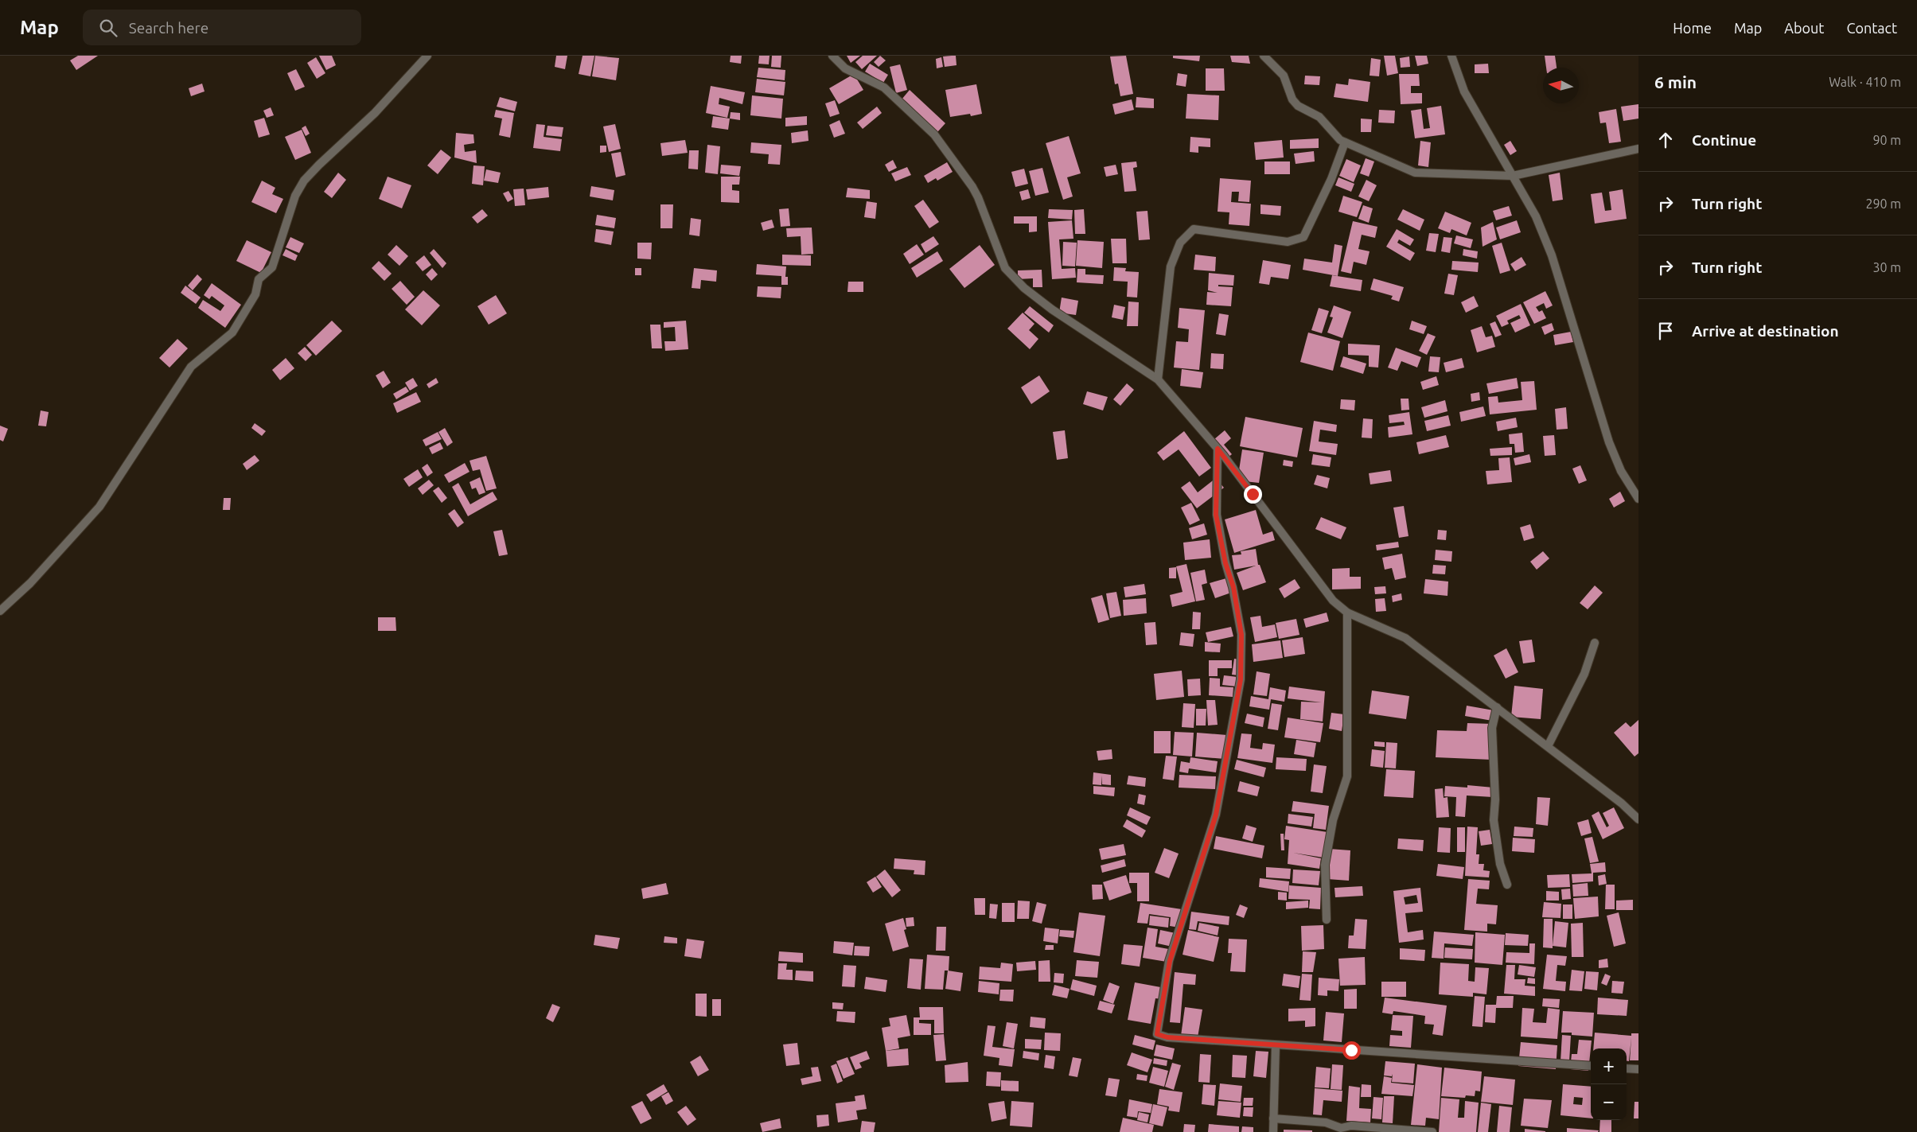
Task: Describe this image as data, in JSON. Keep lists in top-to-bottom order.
{
  "north": "left",
  "page": {
    "header": "Map",
    "search": "Search here",
    "nav": [
      "Home",
      "Map",
      "About",
      "Contact"
    ],
    "heading": ["6 min", "Walk · 410 m"],
    "list": [
      ["Continue", "90 m"],
      ["Turn right", "290 m"],
      ["Turn right", "30 m"],
      "Arrive at destination"
    ],
    "map_buttons": ["+", "−"]
  }
}
